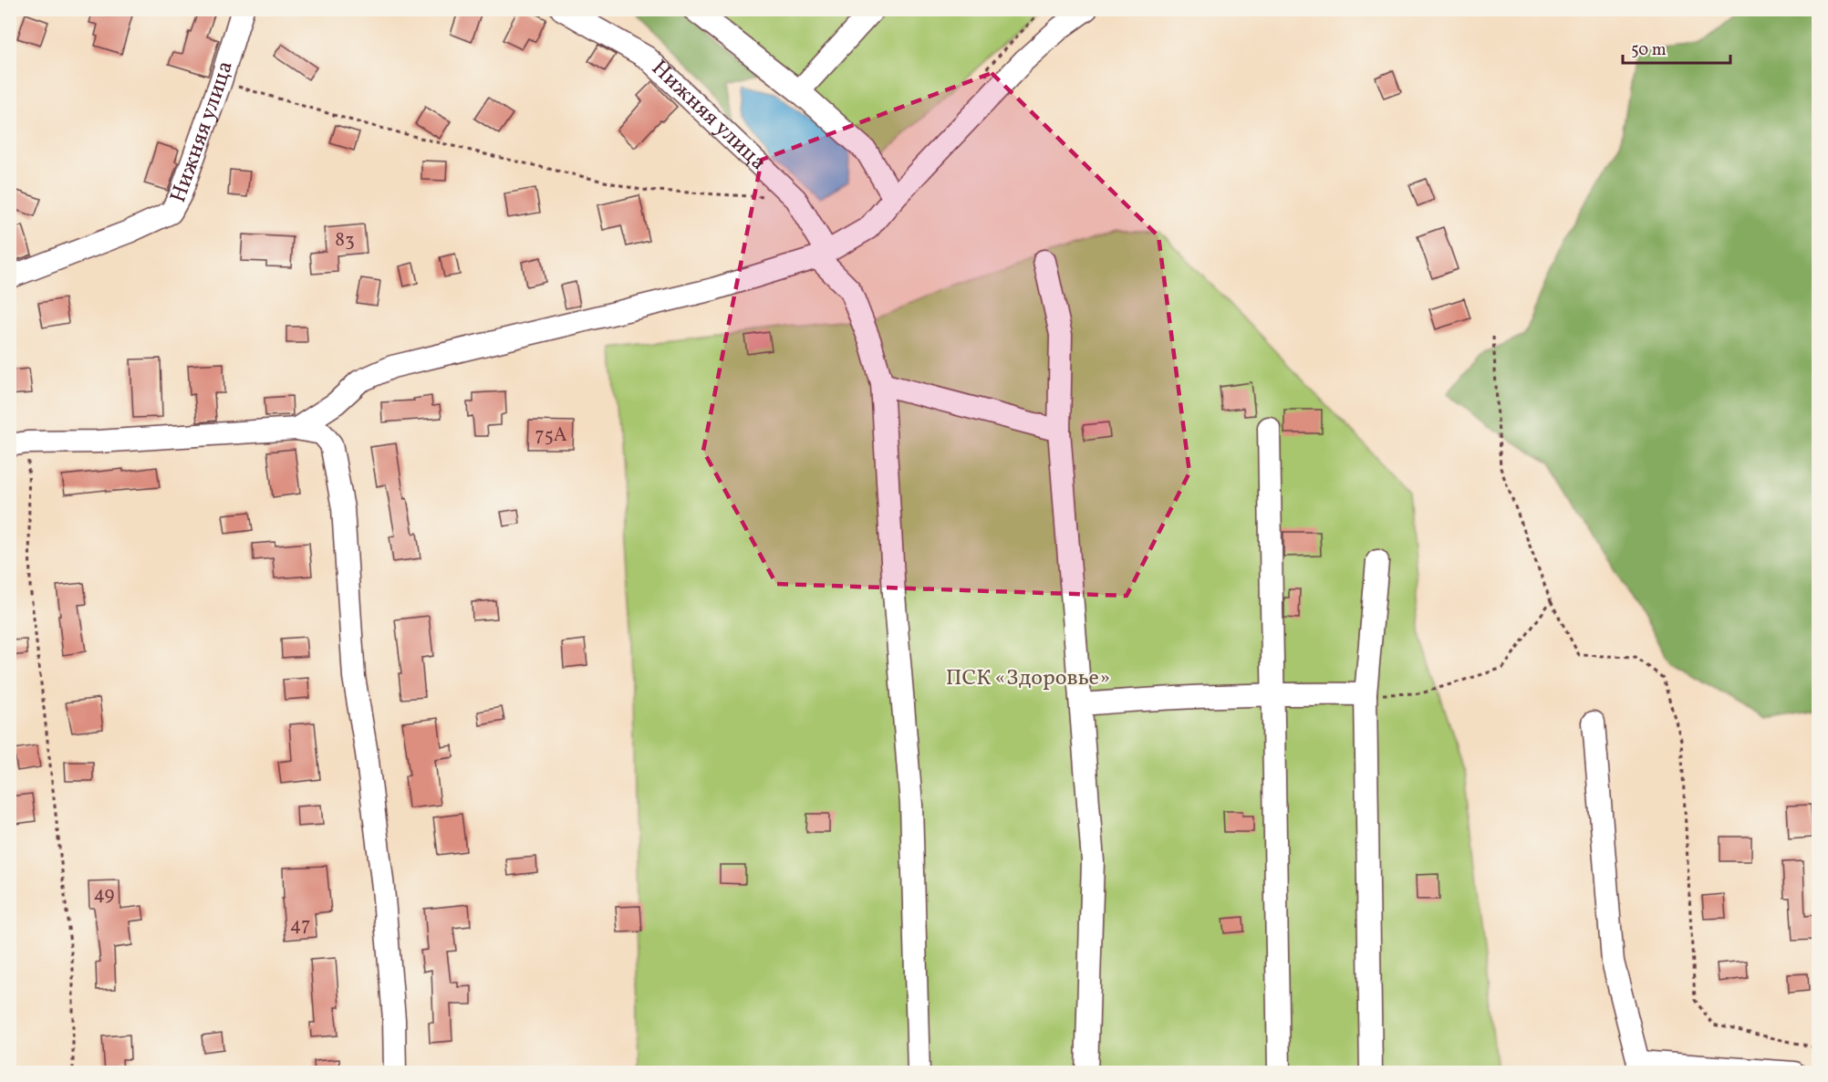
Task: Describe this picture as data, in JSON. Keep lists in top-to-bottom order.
{
  "streets": {
    "street": ["Нижняя улица"]
  },
  "parks": ["ПСК «Здоровье»"],
  "house_numbers": [
    "83",
    "75А",
    "49",
    "47"
  ],
  "scale_bar": "50 m"
}
